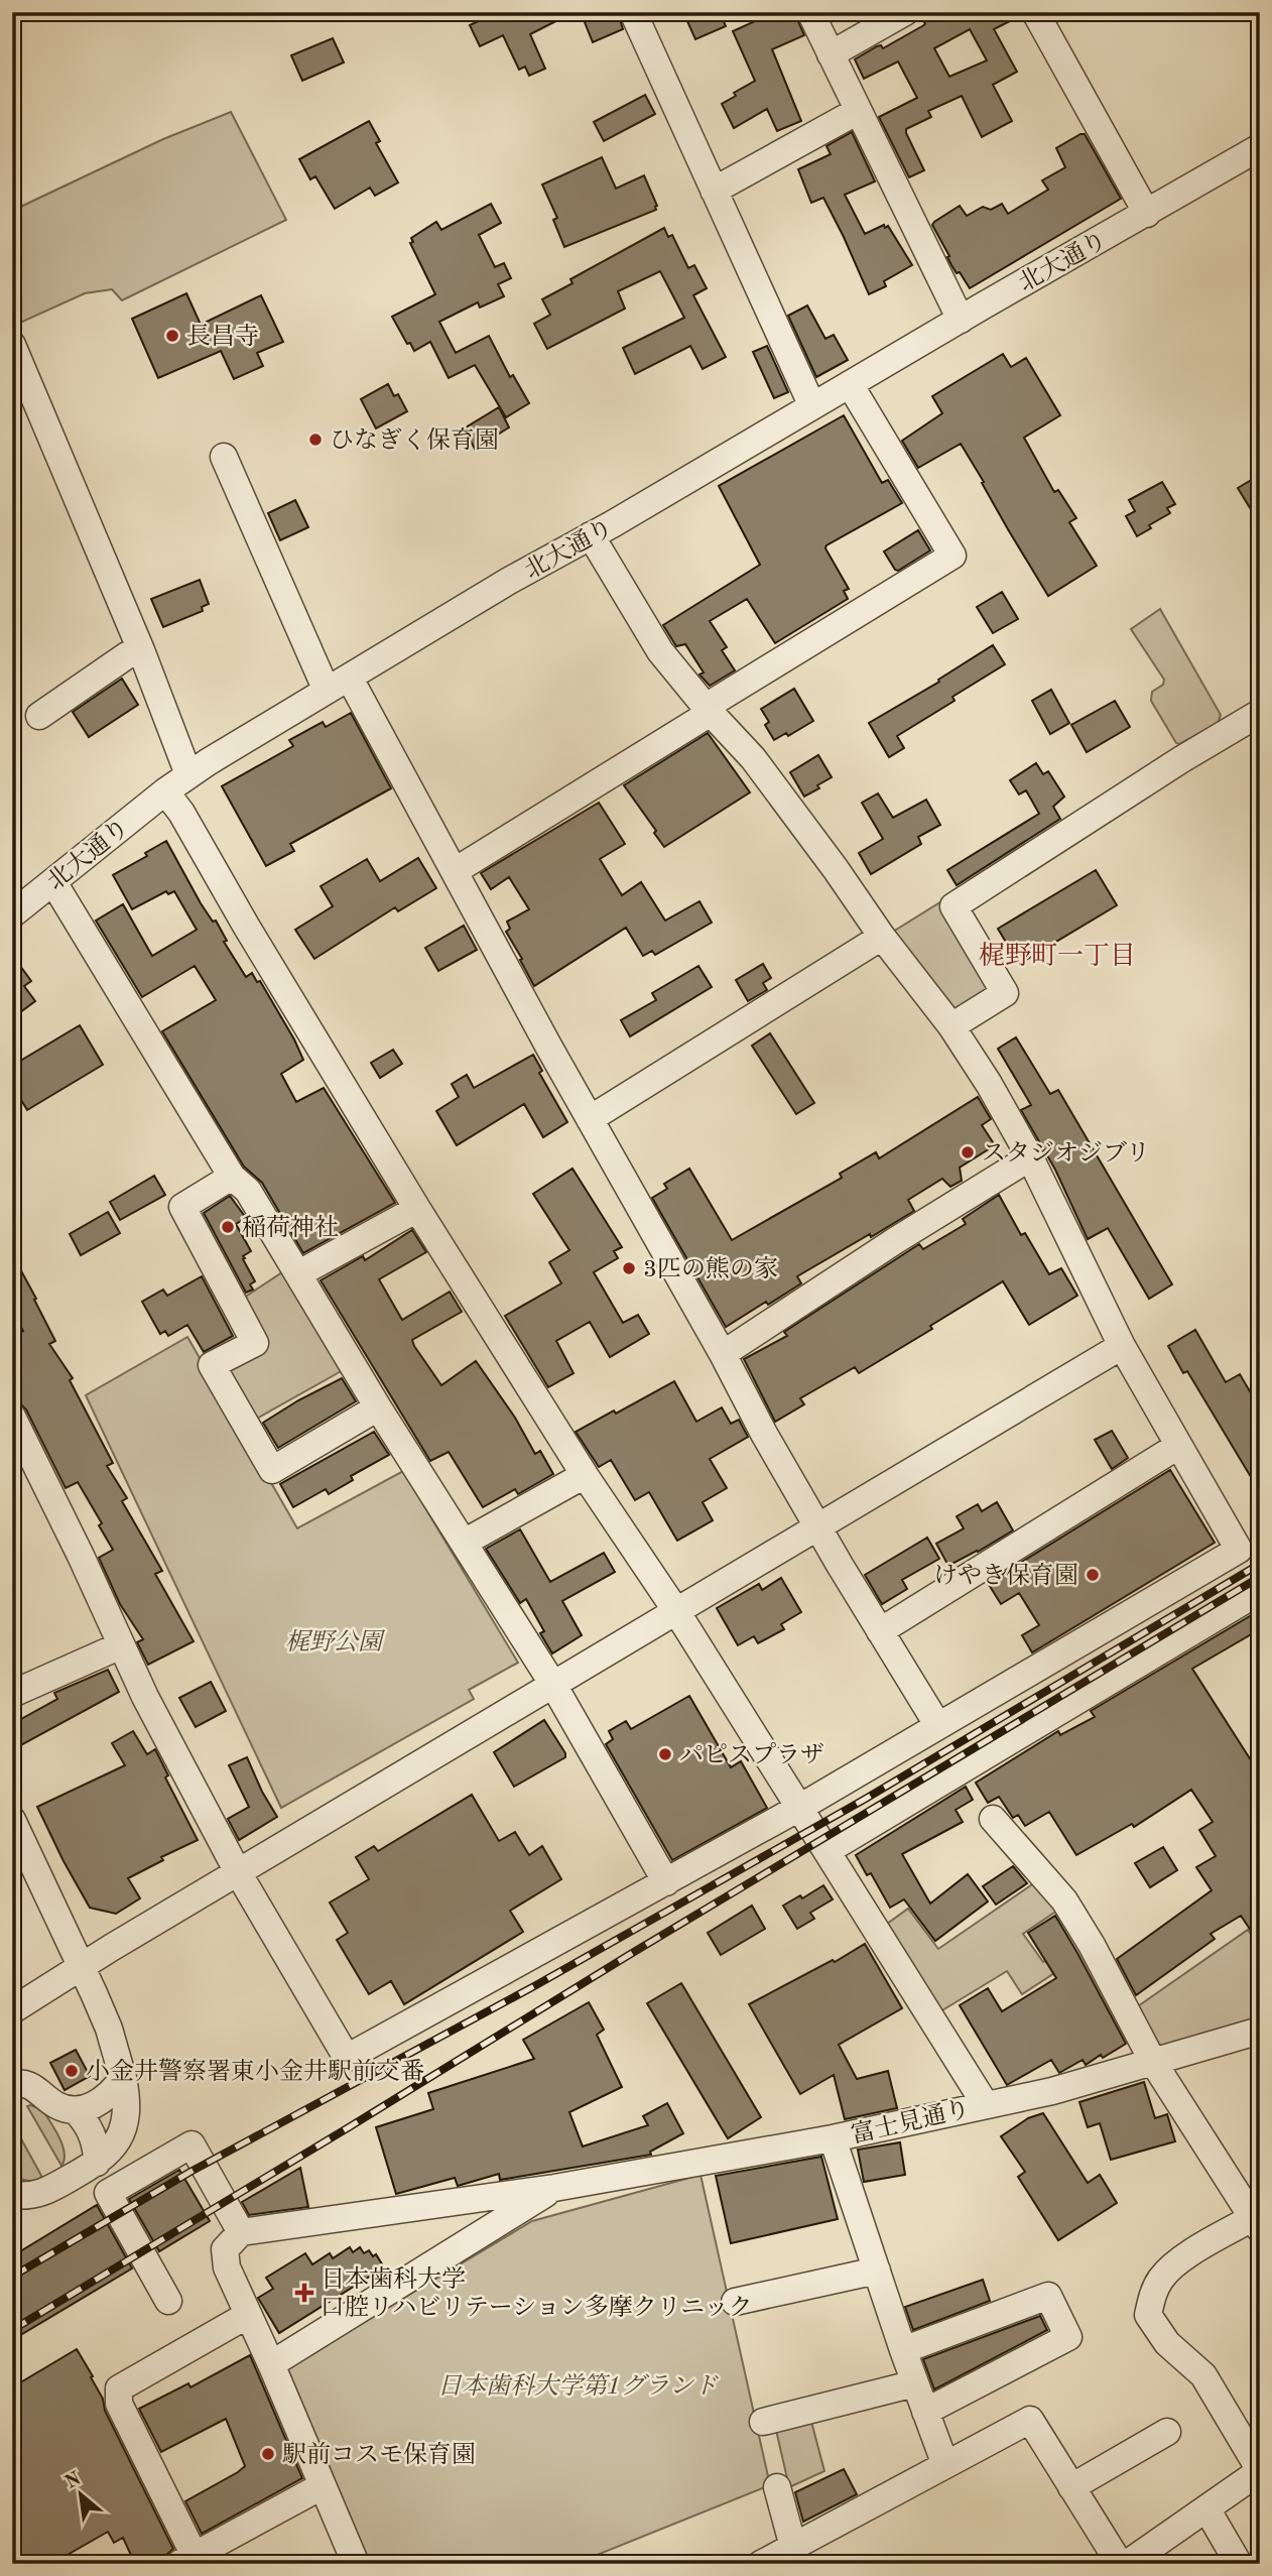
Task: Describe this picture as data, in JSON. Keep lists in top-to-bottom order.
{
  "streets": {
    "street": ["北大通り", "富士見通り"]
  },
  "districts": ["梶野町一丁目"],
  "parks": ["梶野公園", "日本歯科大学第1グランド"],
  "places": {
    "other": [
      "長昌寺",
      "ひなぎく保育園",
      "スタジオジブリ",
      "稲荷神社",
      "3匹の熊の家",
      "けやき保育園",
      "パピスプラザ",
      "小金井警察署東小金井駅前交番",
      "駅前コスモ保育園"
    ],
    "health": ["日本歯科大学 口腔リハビリテーション多摩クリニック"]
  },
  "north": "top left"
}
